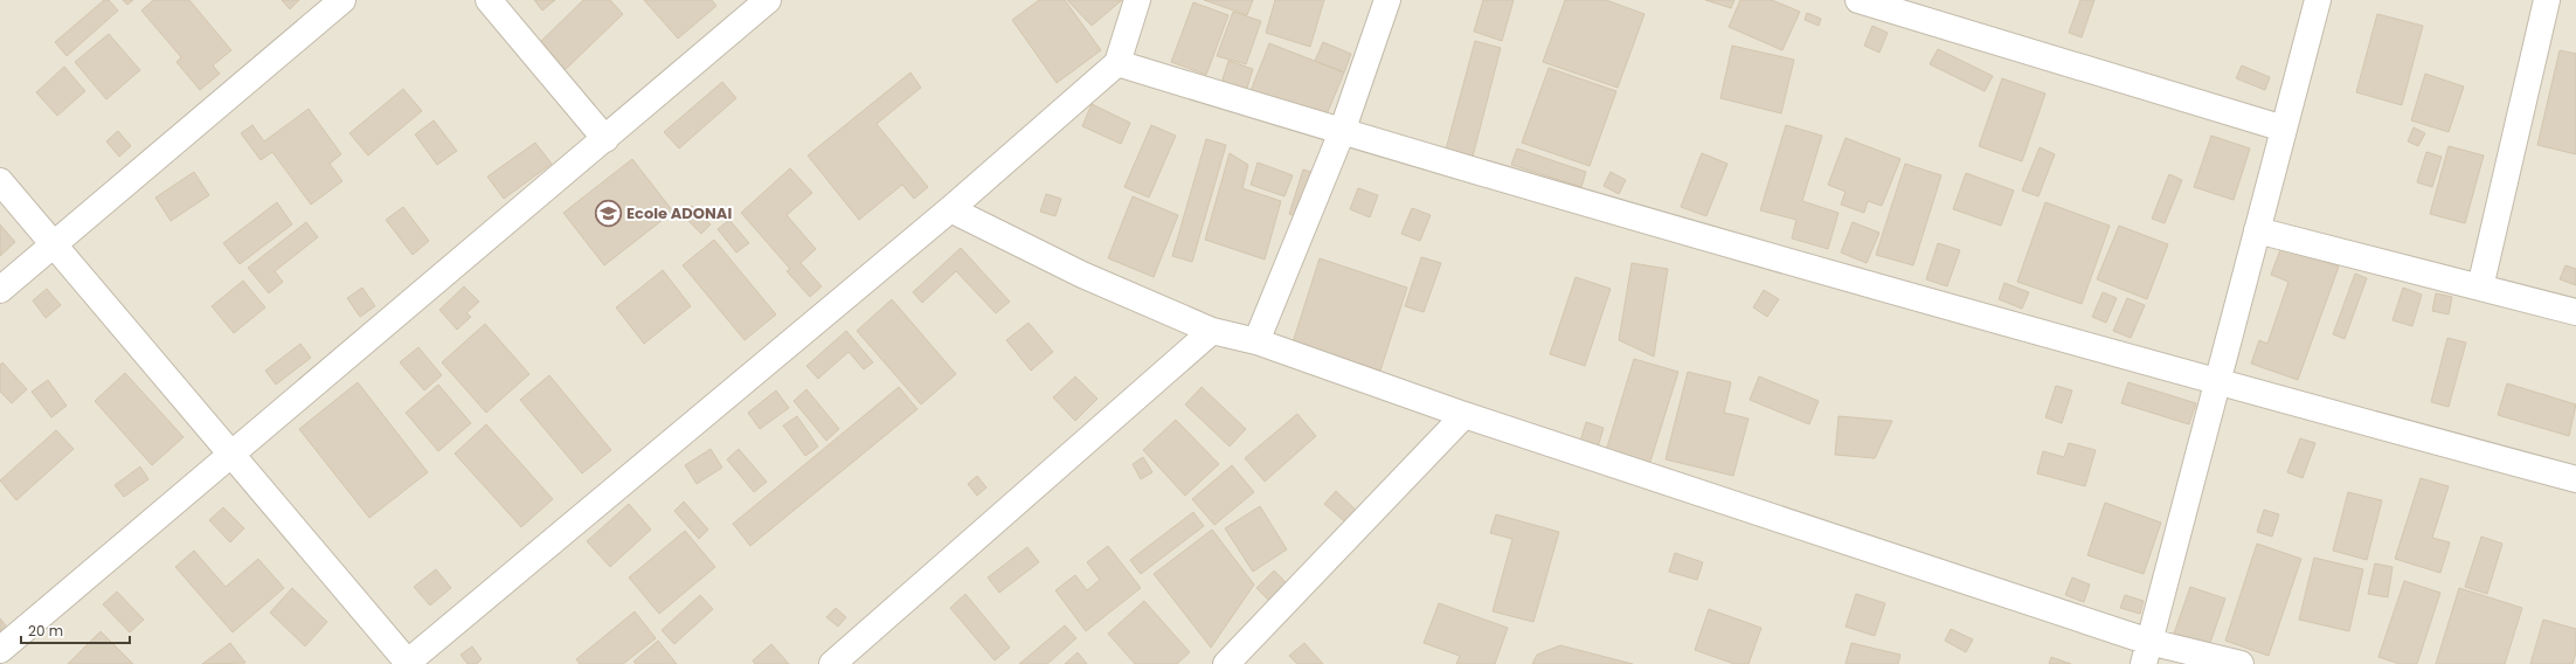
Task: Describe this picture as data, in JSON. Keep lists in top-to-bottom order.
{
  "places": {
    "school or university": ["Ecole ADONAI"]
  },
  "scale_bar": "20 m"
}
